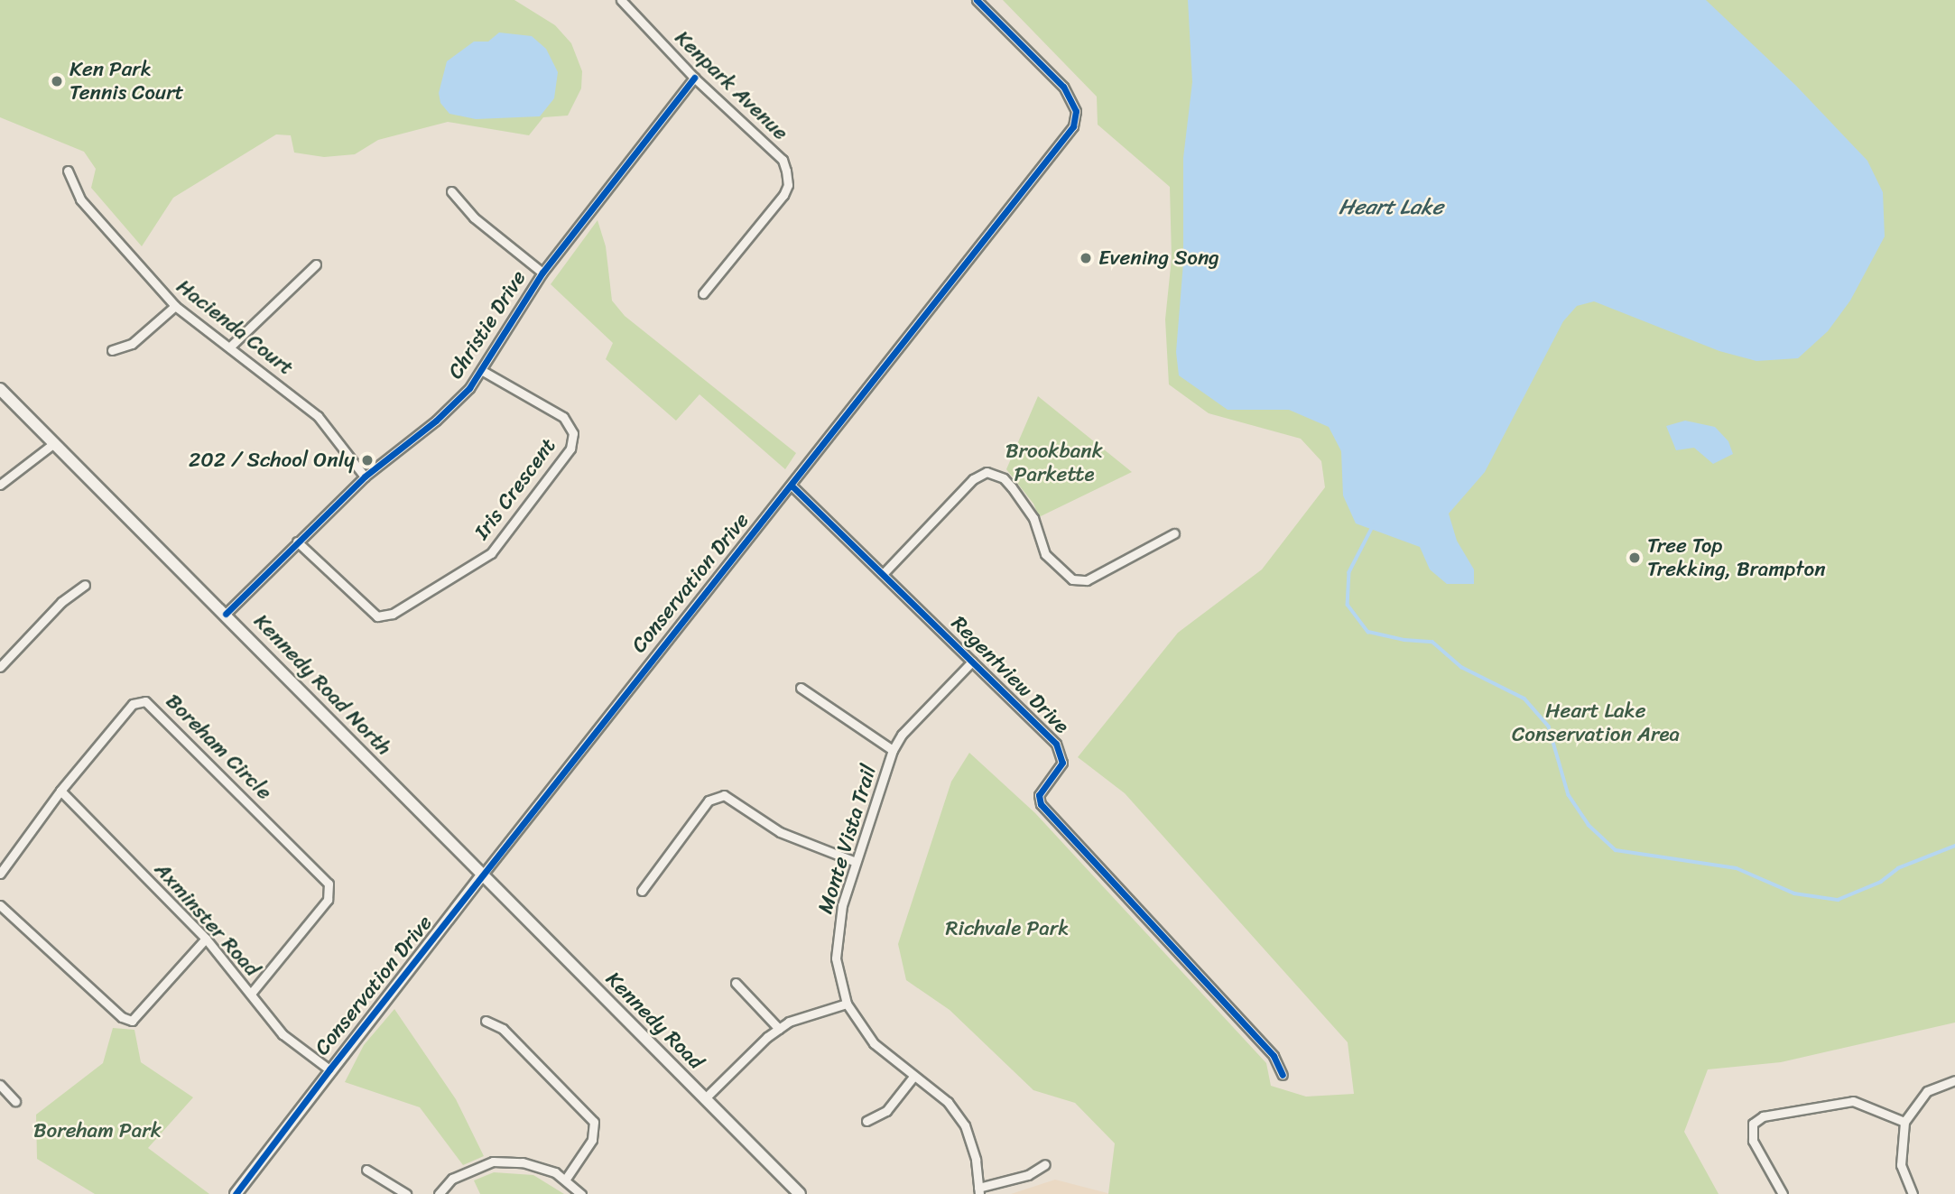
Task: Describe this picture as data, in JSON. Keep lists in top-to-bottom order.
{
  "streets": {
    "main road": ["Conservation Drive", "Kennedy Road North", "Kennedy Road"],
    "street": [
      "Kenpark Avenue",
      "Christie Drive",
      "Hacienda Court",
      "Iris Crescent",
      "Regentview Drive",
      "Boreham Circle",
      "Monte Vista Trail",
      "Axminster Road"
    ]
  },
  "crossings": [
    ["Kenpark Avenue", "Christie Drive"],
    ["Christie Drive", "Hacienda Court"],
    ["Christie Drive", "Iris Crescent"],
    ["Christie Drive", "Kennedy Road North"],
    ["Conservation Drive", "Regentview Drive"],
    ["Conservation Drive", "Kennedy Road North"],
    ["Conservation Drive", "Axminster Road"],
    ["Conservation Drive", "Kennedy Road"],
    ["Regentview Drive", "Monte Vista Trail"],
    ["Kennedy Road North", "Kennedy Road"],
    ["Boreham Circle", "Axminster Road"]
  ],
  "water": ["Heart Lake"],
  "parks": [
    "Brookbank Parkette",
    "Heart Lake Conservation Area",
    "Richvale Park",
    "Boreham Park"
  ],
  "places": [
    "Ken Park Tennis Court",
    "Evening Song",
    "202 / School Only",
    "Tree Top Trekking, Brampton"
  ]
}
